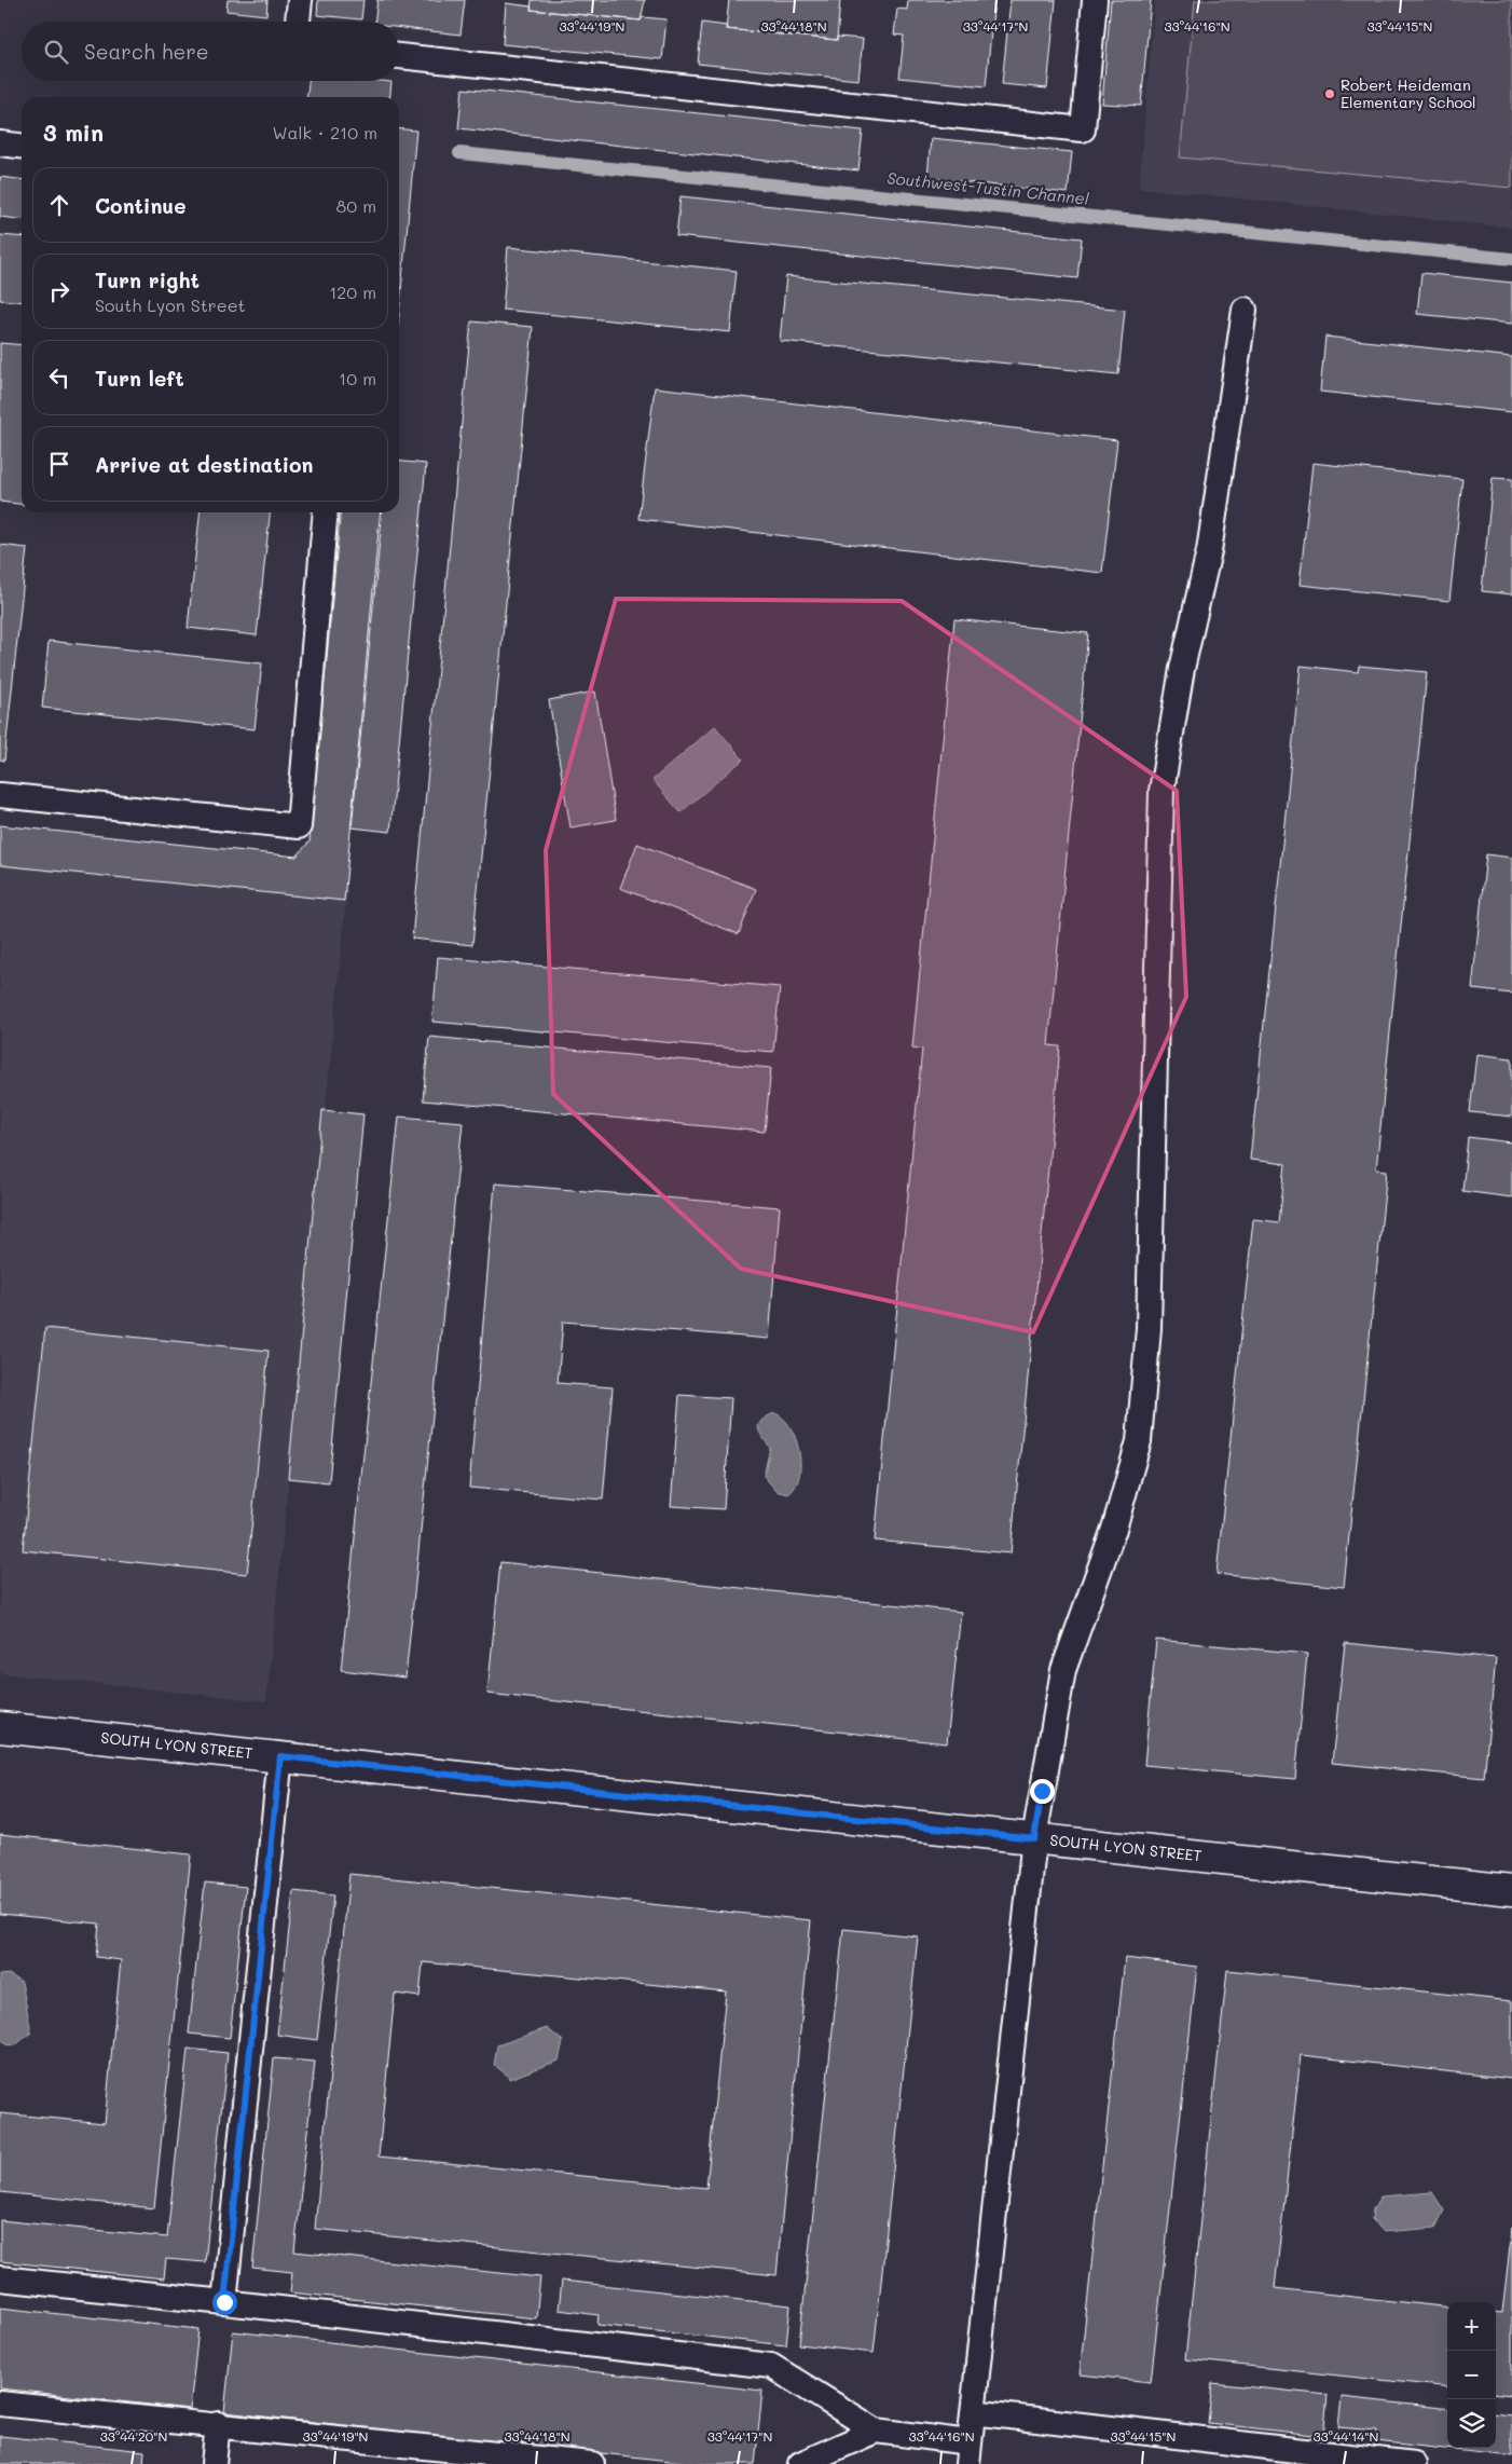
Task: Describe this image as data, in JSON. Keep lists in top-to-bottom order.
{
  "streets": {
    "street": ["SOUTH LYON STREET"]
  },
  "water": ["Southwest-Tustin Channel"],
  "places": ["Robert Heideman Elementary School"],
  "page": {
    "search": "Search here",
    "heading": ["3 min", "Walk · 210 m"],
    "list": [
      ["Continue", "80 m"],
      ["Turn right", "South Lyon Street", "120 m"],
      ["Turn left", "10 m"],
      "Arrive at destination"
    ],
    "map_buttons": ["+", "−"]
  },
  "coordinates": [
    "33°44'19\"N",
    "33°44'18\"N",
    "33°44'17\"N",
    "33°44'16\"N",
    "33°44'15\"N",
    "33°44'20\"N",
    "33°44'14\"N"
  ]
}
